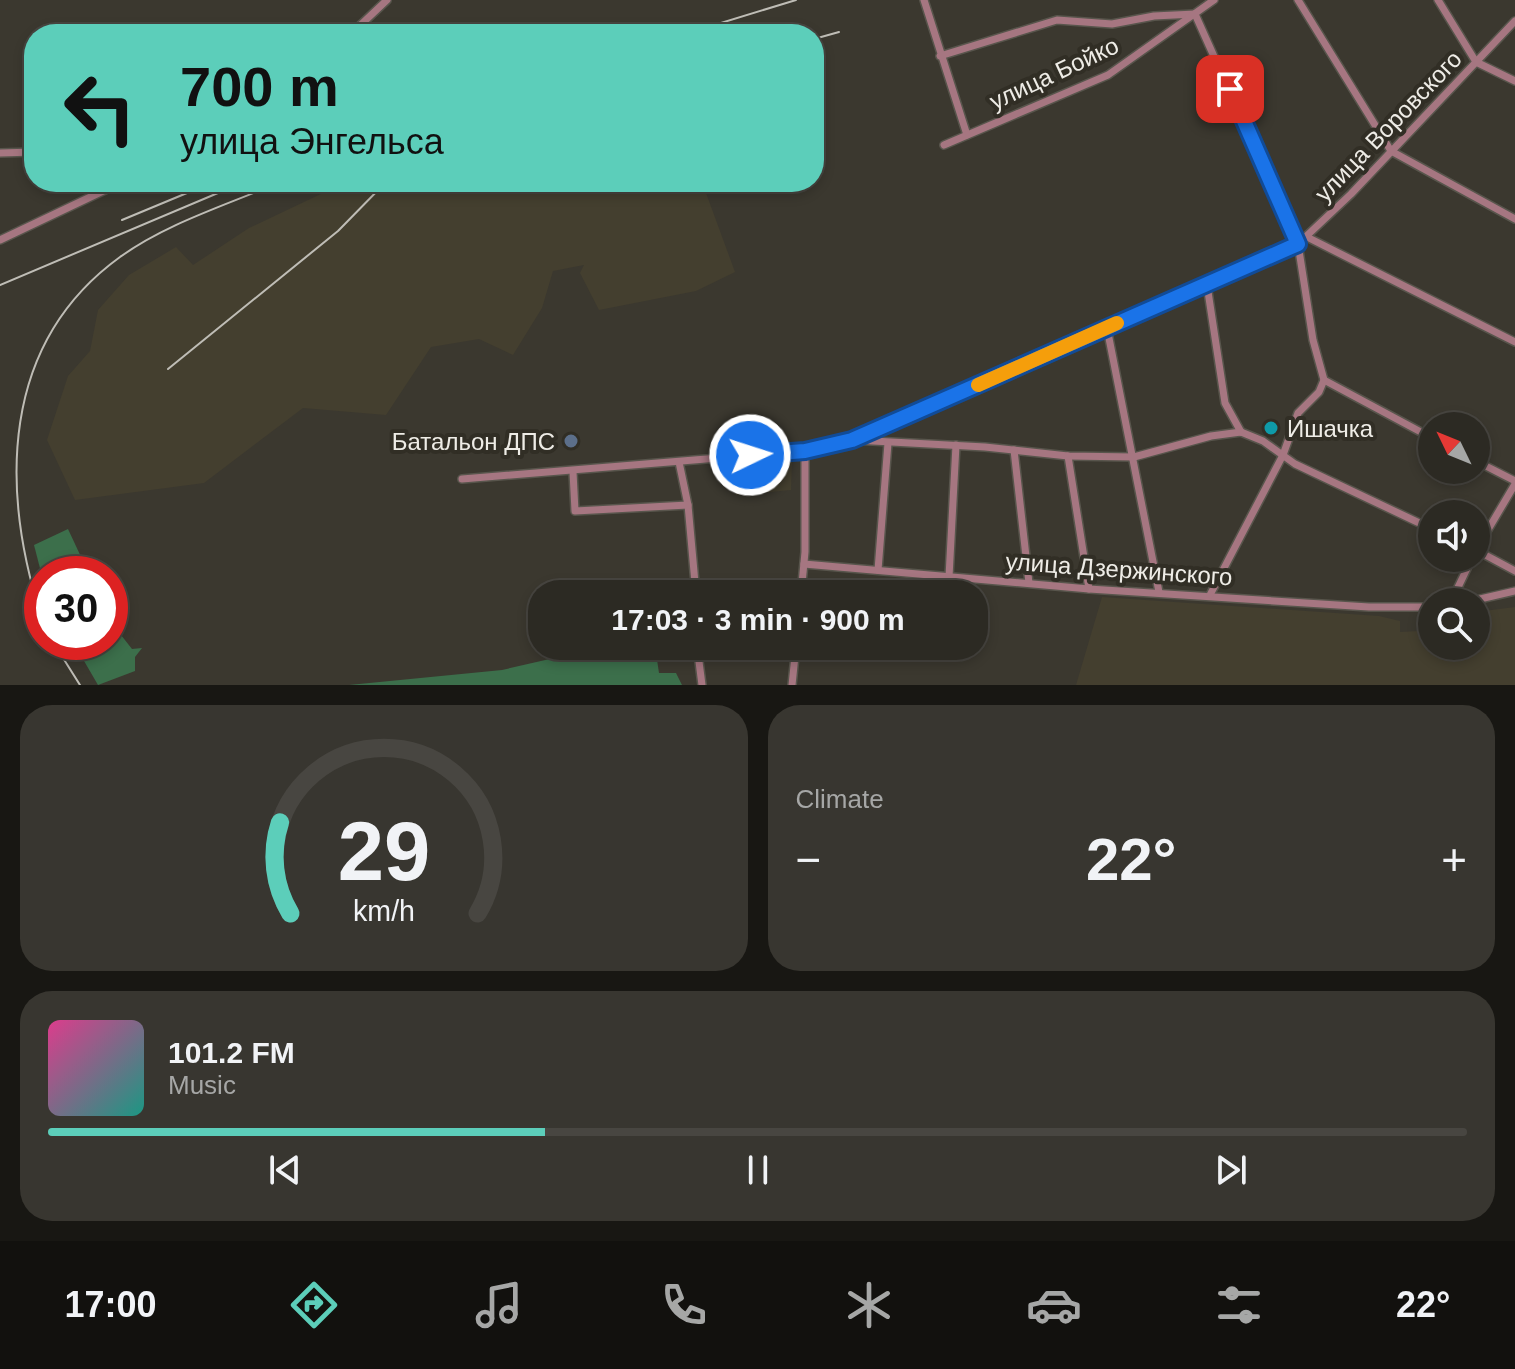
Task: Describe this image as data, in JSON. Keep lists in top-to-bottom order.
{
  "streets": {
    "street": ["улица Бойко", "улица Воровского", "улица Дзержинского"]
  },
  "places": ["Ишачка", "Батальон ДПС"],
  "north": "top left",
  "page": {
    "turn": ["700 m", "улица Энгельса"],
    "limit": "30",
    "trip": "17:03 · 3 min · 900 m",
    "tile": "Climate",
    "heat": ["−", "22°", "+"],
    "song": ["101.2 FM", "Music"],
    "tabs": ["17:00", "22°"],
    "gauge": ["29", "km/h"]
  }
}
